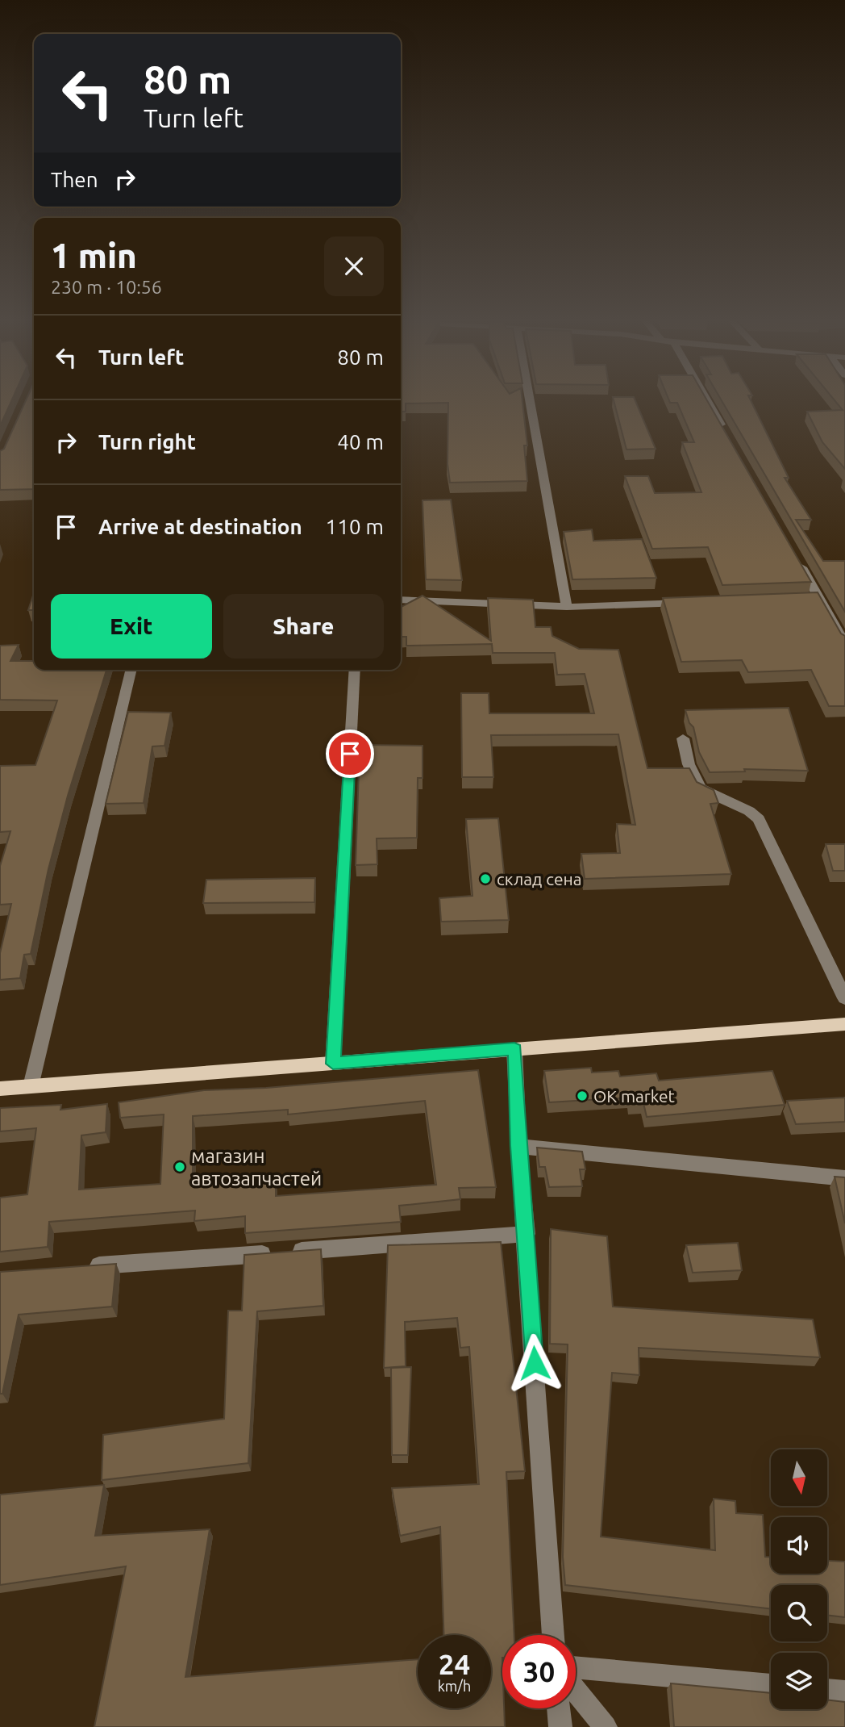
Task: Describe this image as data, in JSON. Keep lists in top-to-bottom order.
{
  "places": ["склад сена", "OK market", "магазин автозапчастей"],
  "north": "bottom",
  "page": {
    "turn": ["80 m", "Turn left"],
    "then": "Then",
    "heading": ["1 min", "230 m · 10:56"],
    "list": [
      {
        "name": "Turn left",
        "value": "80 m"
      },
      {
        "name": "Turn right",
        "value": "40 m"
      },
      {
        "name": "Arrive at destination",
        "value": "110 m"
      }
    ],
    "buttons": ["Exit", "Share"],
    "speed": "24 km/h",
    "limit": "30"
  }
}
